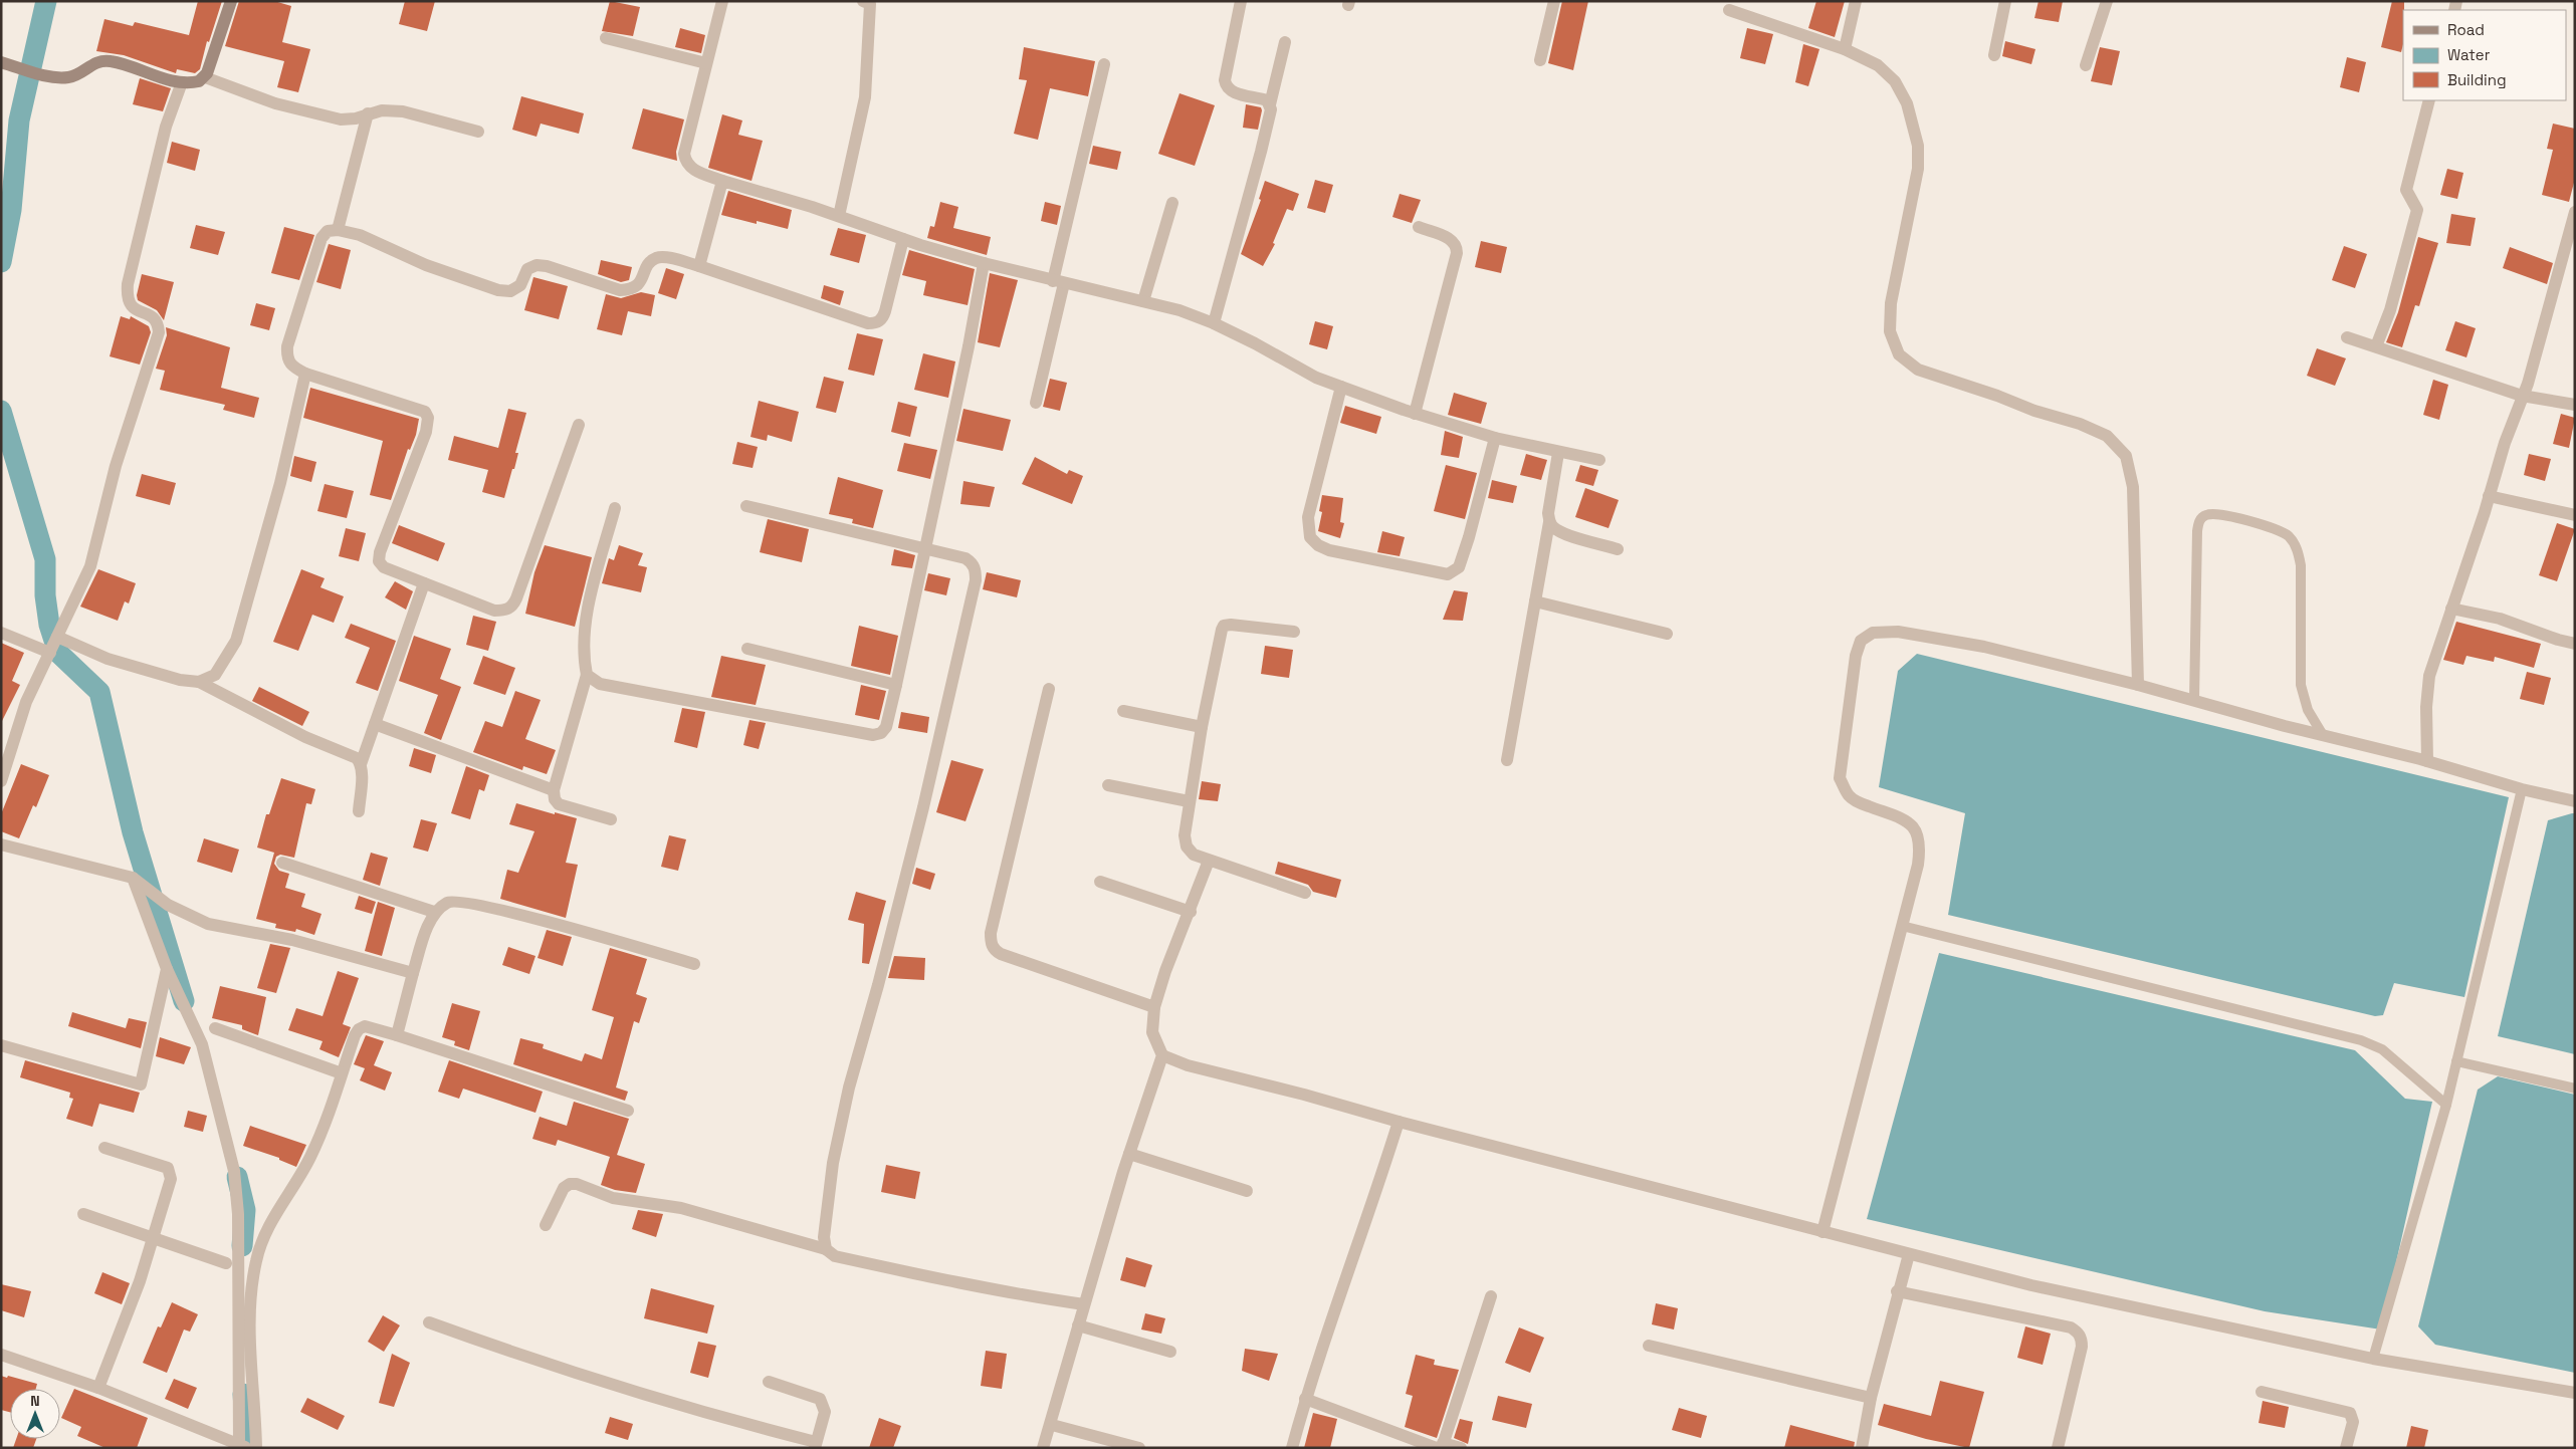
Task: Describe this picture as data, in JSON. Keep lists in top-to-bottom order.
{
  "legend": ["Road", "Water", "Building"],
  "north": "top"
}
